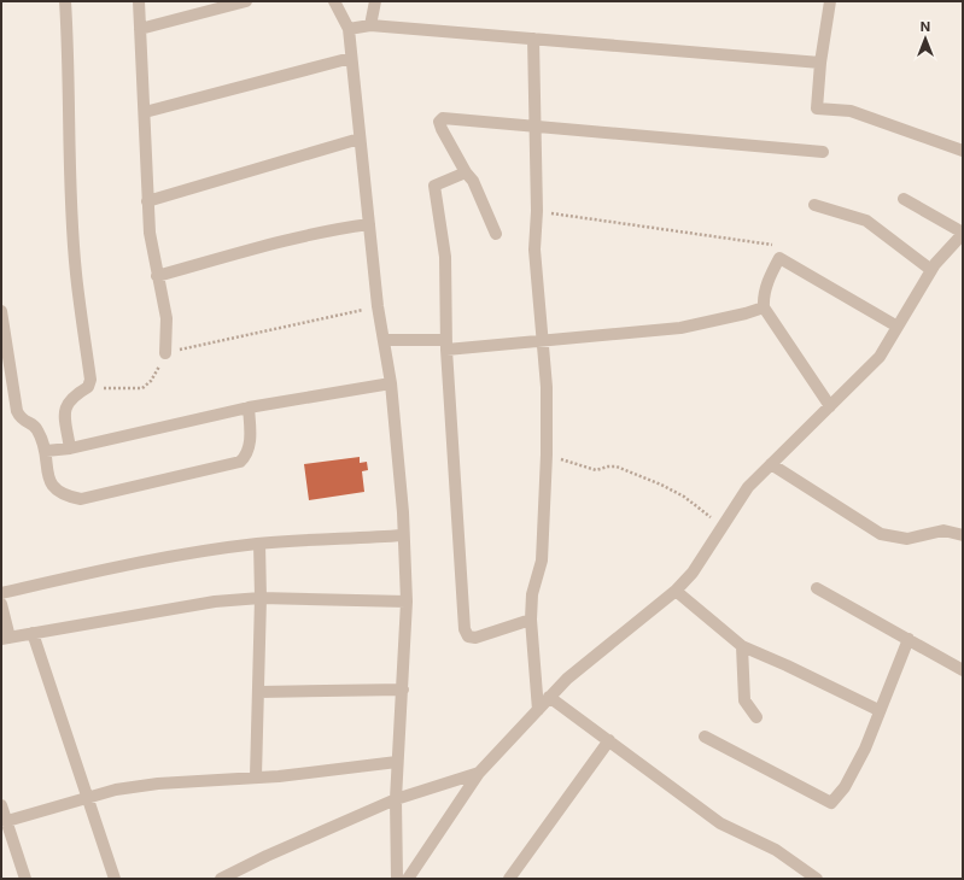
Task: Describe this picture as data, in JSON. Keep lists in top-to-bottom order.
{
  "north": "top"
}
